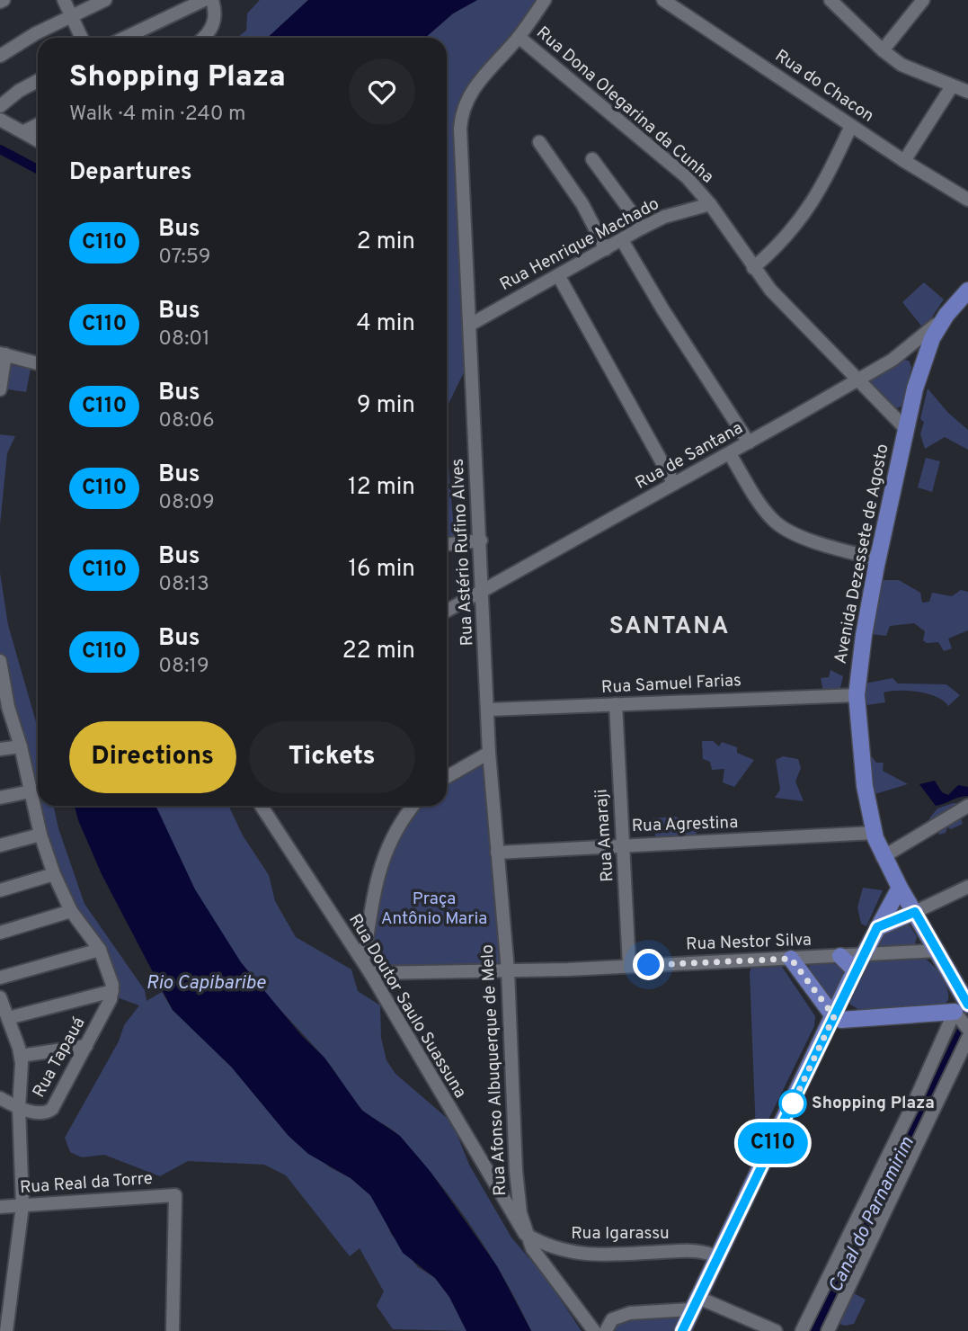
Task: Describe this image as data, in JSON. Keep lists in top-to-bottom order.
{
  "streets": {
    "main road": ["Avenida Dezessete de Agosto"],
    "street": [
      "Rua do Chacon",
      "Rua Dona Olegarina da Cunha",
      "Rua Henrique Machado",
      "Rua de Santana",
      "Rua Astério Rufino Alves",
      "Rua Samuel Farias",
      "Rua Agrestina",
      "Rua Amaraji",
      "Rua Nestor Silva",
      "Rua Doutor Saulo Suassuna",
      "Rua Tapauá",
      "Rua Afonso Albuquerque de Melo",
      "Rua Real da Torre",
      "Rua Igarassu"
    ]
  },
  "crossings": [
    ["Rua Dona Olegarina da Cunha", "Rua Henrique Machado"],
    ["Rua Dona Olegarina da Cunha", "Rua de Santana"],
    ["Rua Dona Olegarina da Cunha", "Rua Astério Rufino Alves"],
    ["Rua Dona Olegarina da Cunha", "Avenida Dezessete de Agosto"],
    ["Rua Henrique Machado", "Rua Astério Rufino Alves"],
    ["Rua de Santana", "Rua Astério Rufino Alves"],
    ["Rua de Santana", "Avenida Dezessete de Agosto"],
    ["Rua Astério Rufino Alves", "Rua Samuel Farias"],
    ["Rua Astério Rufino Alves", "Rua Afonso Albuquerque de Melo"],
    ["Avenida Dezessete de Agosto", "Rua Samuel Farias"],
    ["Avenida Dezessete de Agosto", "Rua Agrestina"],
    ["Avenida Dezessete de Agosto", "Rua Nestor Silva"],
    ["Rua Samuel Farias", "Rua Amaraji"],
    ["Rua Samuel Farias", "Rua Afonso Albuquerque de Melo"],
    ["Rua Agrestina", "Rua Amaraji"],
    ["Rua Agrestina", "Rua Afonso Albuquerque de Melo"],
    ["Rua Amaraji", "Rua Nestor Silva"],
    ["Rua Nestor Silva", "Rua Doutor Saulo Suassuna"],
    ["Rua Nestor Silva", "Rua Afonso Albuquerque de Melo"],
    ["Rua Doutor Saulo Suassuna", "Rua Afonso Albuquerque de Melo"],
    ["Rua Doutor Saulo Suassuna", "Rua Igarassu"],
    ["Rua Afonso Albuquerque de Melo", "Rua Igarassu"]
  ],
  "districts": ["SANTANA"],
  "water": ["Rio Capibaribe", "Canal do Parnamirim"],
  "parks": ["Praça Antônio Maria"],
  "places": ["Shopping Plaza"],
  "lines": ["bus line C110"],
  "page": {
    "on_map": "C110",
    "heading": [
      ["Shopping Plaza", "Walk · 4 min · 240 m"],
      "Departures"
    ],
    "list": [
      {
        "mark": "C110",
        "name": "Bus",
        "note": "07:59",
        "value": "2 min"
      },
      {
        "mark": "C110",
        "name": "Bus",
        "note": "08:01",
        "value": "4 min"
      },
      {
        "mark": "C110",
        "name": "Bus",
        "note": "08:06",
        "value": "9 min"
      },
      {
        "mark": "C110",
        "name": "Bus",
        "note": "08:09",
        "value": "12 min"
      },
      {
        "mark": "C110",
        "name": "Bus",
        "note": "08:13",
        "value": "16 min"
      },
      {
        "mark": "C110",
        "name": "Bus",
        "note": "08:19",
        "value": "22 min"
      }
    ],
    "buttons": ["Directions", "Tickets"]
  }
}
